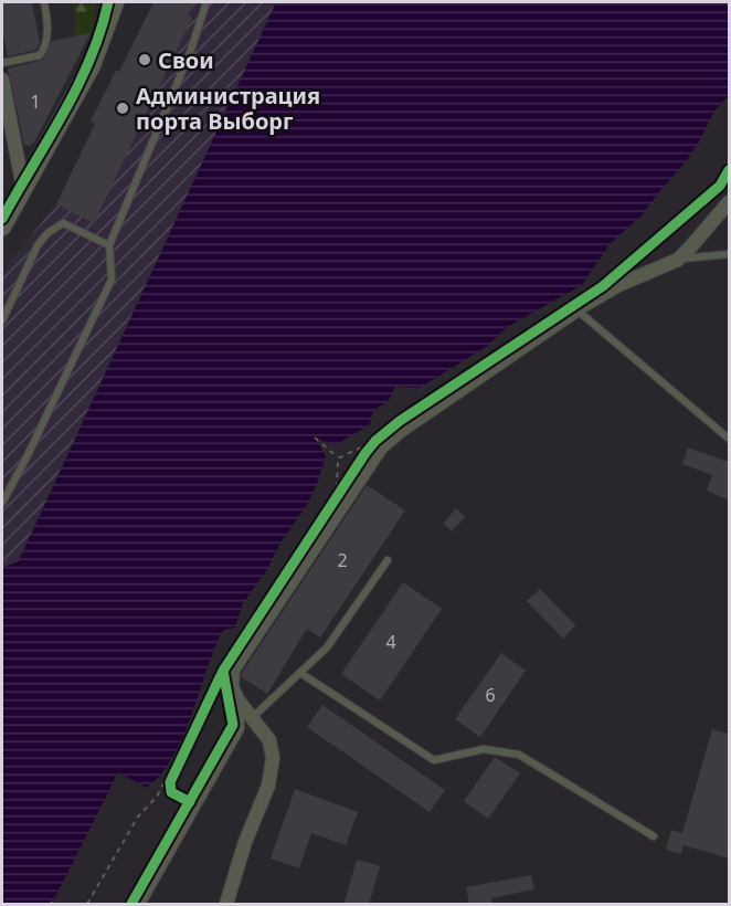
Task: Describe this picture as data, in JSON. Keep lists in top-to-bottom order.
{
  "places": ["Свои", "Администрация порта Выборг"],
  "house_numbers": [
    "1",
    "2",
    "4",
    "6"
  ]
}
